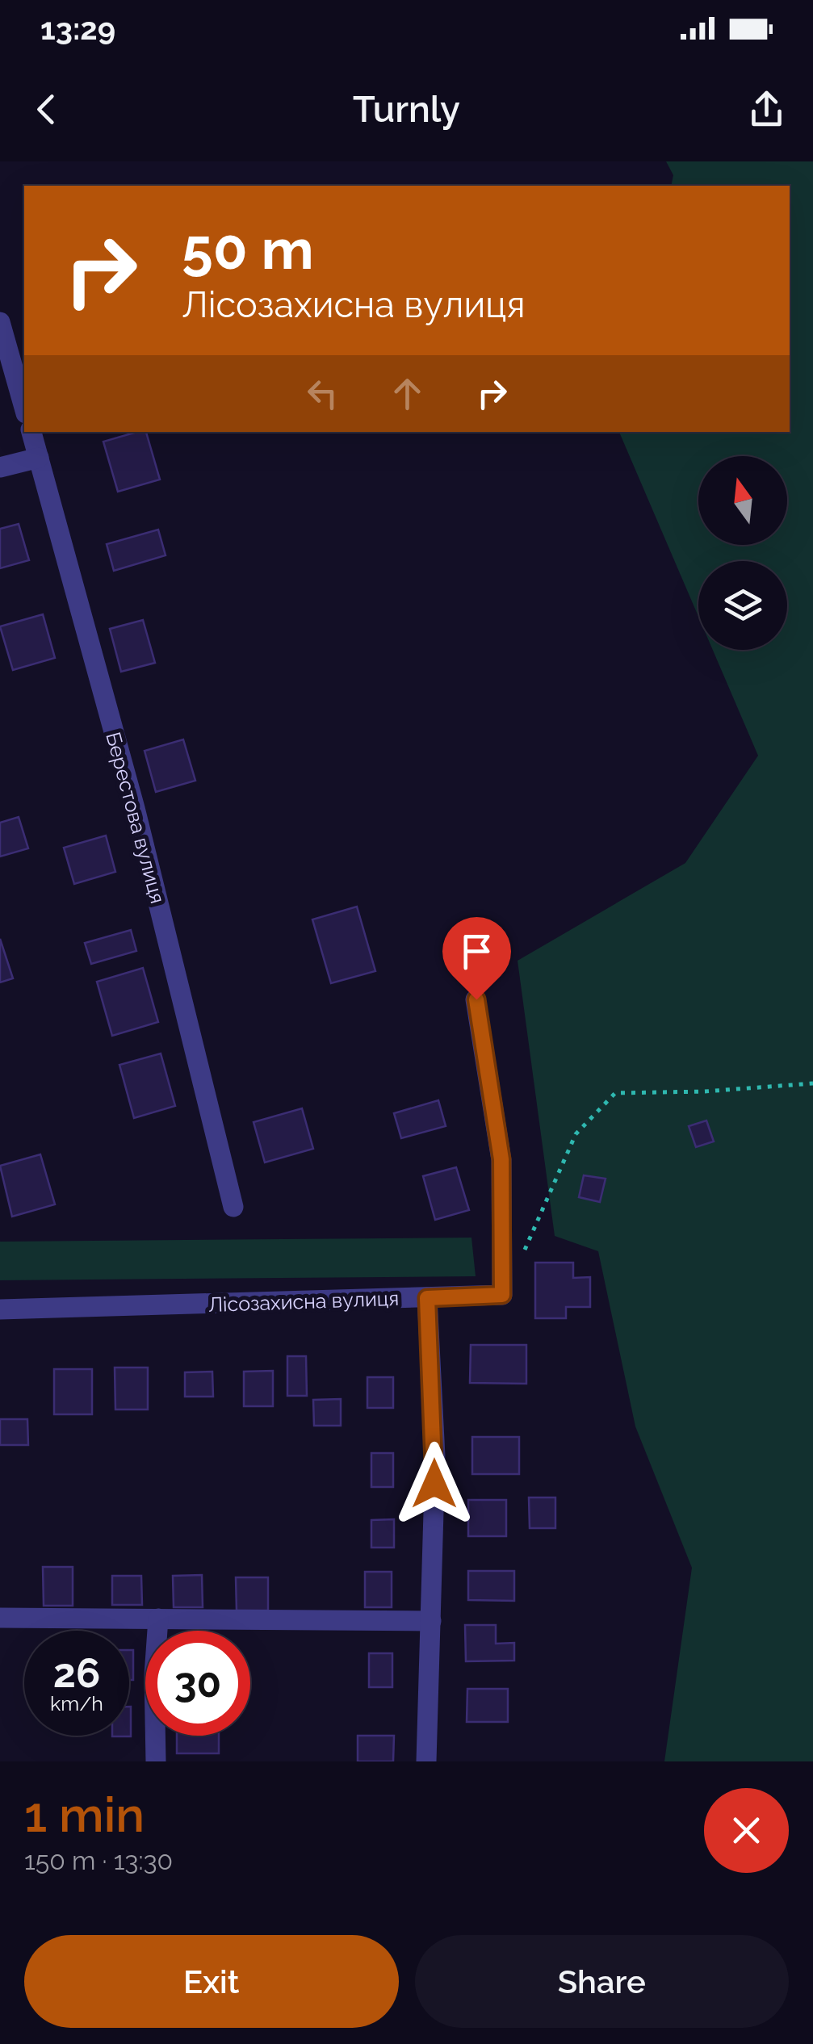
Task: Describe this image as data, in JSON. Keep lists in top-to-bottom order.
{
  "streets": {
    "street": ["Берестова вулиця", "Лісозахисна вулиця"]
  },
  "north": "top",
  "page": {
    "status": "13:29",
    "header": "Turnly",
    "turn": ["50 m", "Лісозахисна вулиця"],
    "speed": "26 km/h",
    "limit": "30",
    "heading": ["1 min", "150 m · 13:30"],
    "buttons": ["Exit", "Share"]
  }
}
